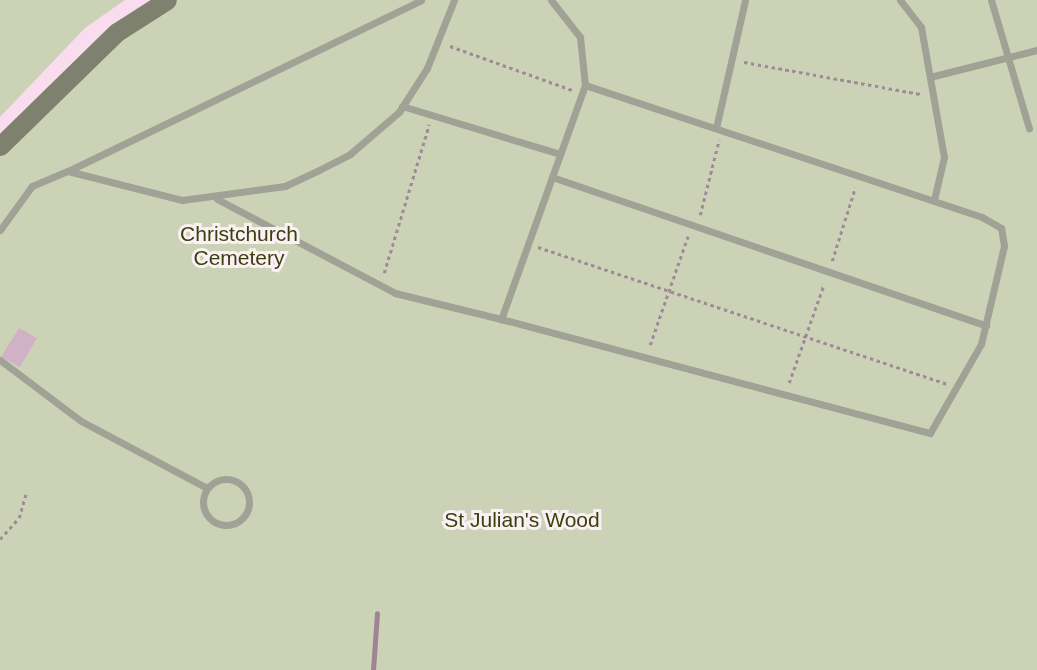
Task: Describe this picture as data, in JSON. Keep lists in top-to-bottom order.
{
  "parks": ["Christchurch Cemetery", "St Julian's Wood"]
}
